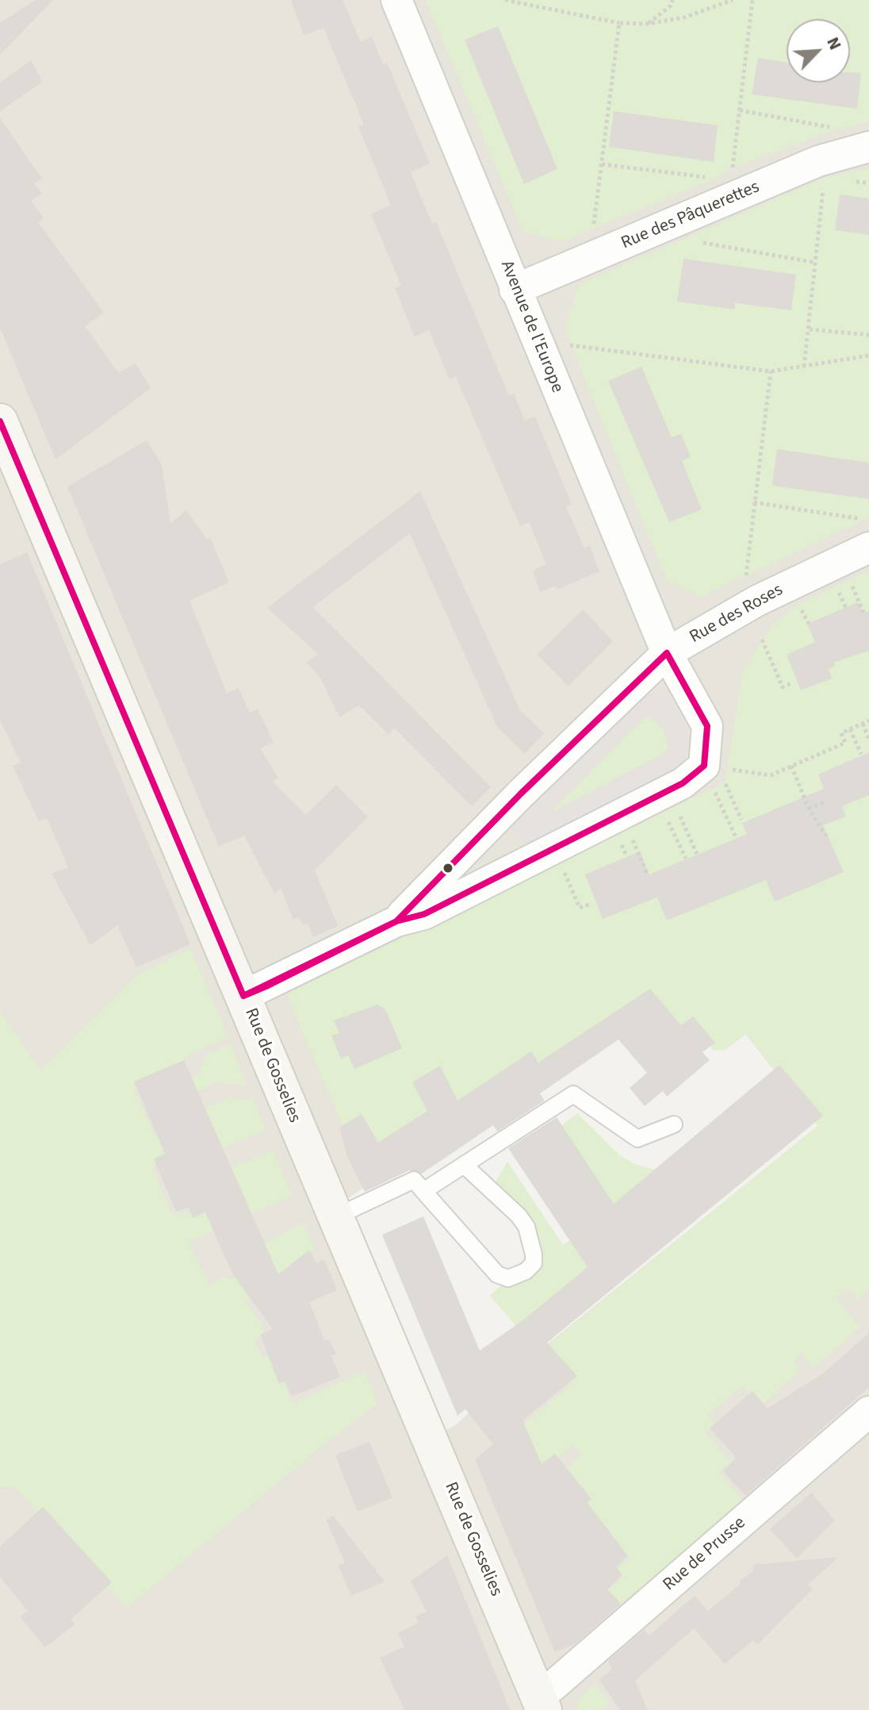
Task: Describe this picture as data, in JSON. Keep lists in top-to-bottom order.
{
  "streets": {
    "main road": ["Rue de Gosselies"],
    "street": [
      "Rue des Pâquerettes",
      "Avenue de l'Europe",
      "Rue des Roses",
      "Rue de Prusse"
    ]
  },
  "crossings": [
    ["Rue des Pâquerettes", "Avenue de l'Europe"],
    ["Avenue de l'Europe", "Rue des Roses"],
    ["Rue de Gosselies", "Rue de Prusse"]
  ],
  "north": "top right"
}
